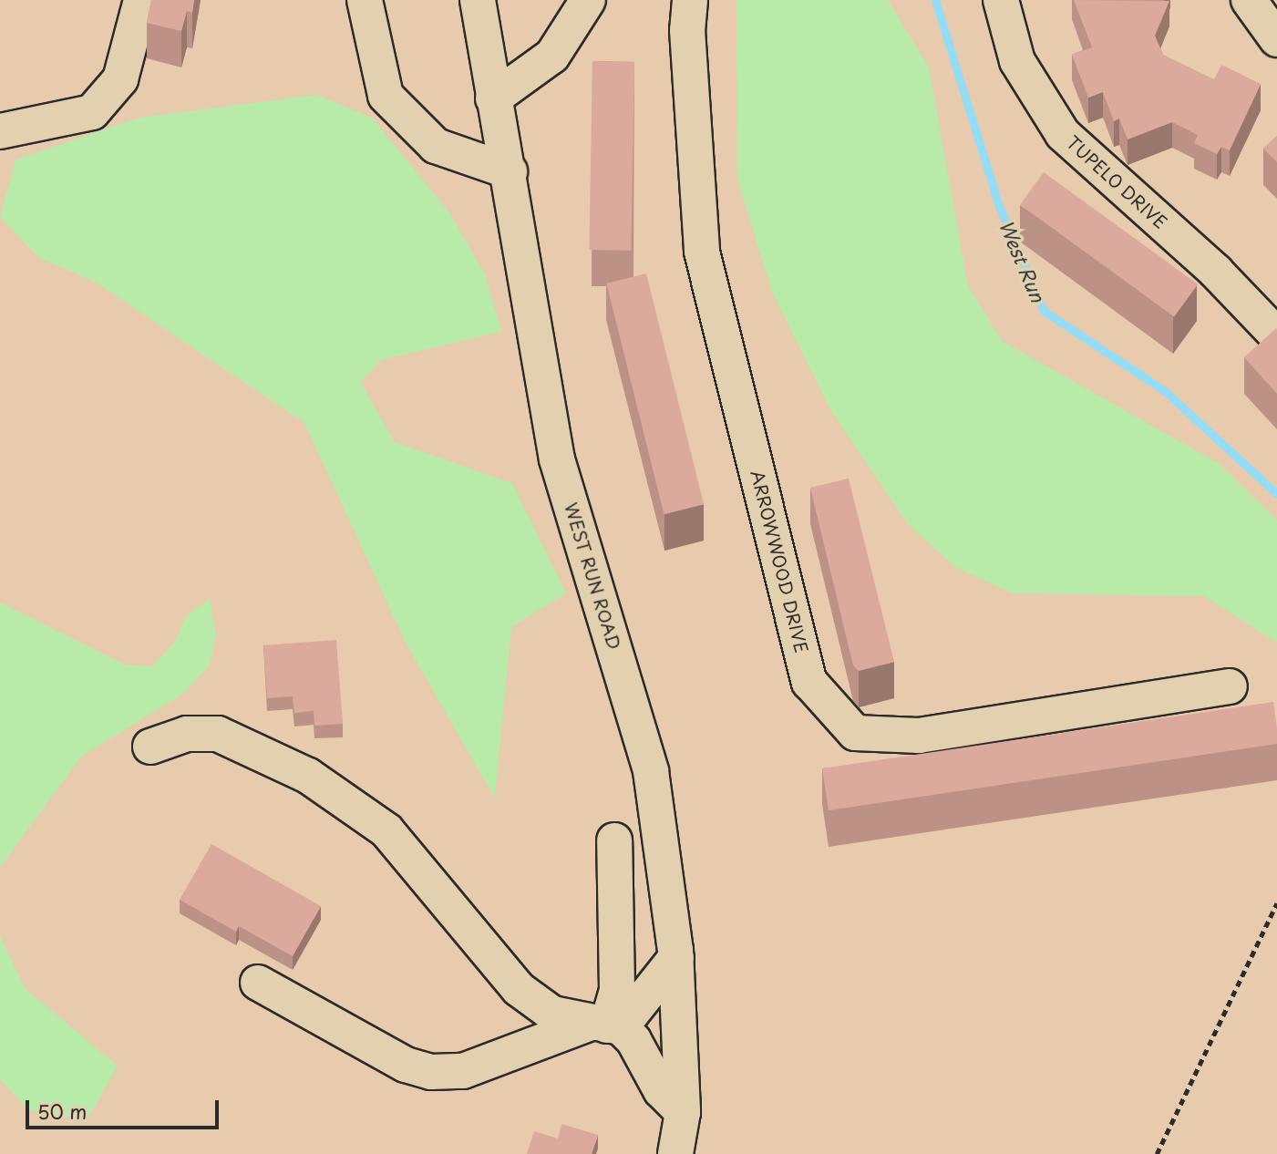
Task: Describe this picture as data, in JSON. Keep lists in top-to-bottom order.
{
  "streets": {
    "street": ["TUPELO DRIVE", "ARROWWOOD DRIVE", "WEST RUN ROAD"]
  },
  "water": ["West Run"],
  "scale_bar": "50 m"
}
